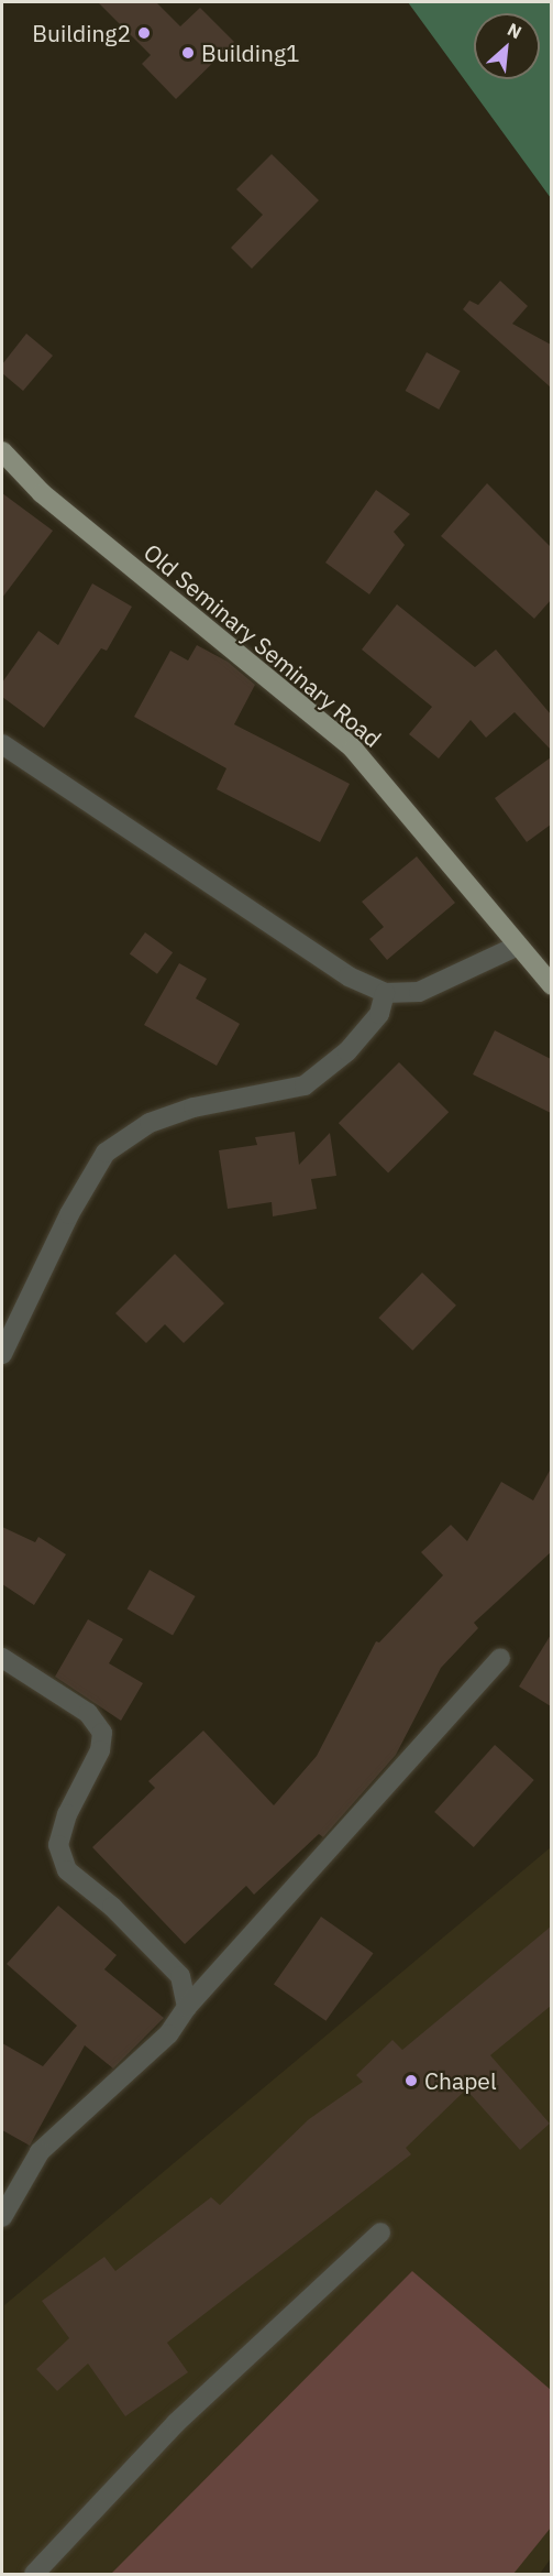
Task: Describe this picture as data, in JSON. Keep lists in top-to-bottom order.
{
  "streets": {
    "main road": ["Old Seminary Seminary Road"]
  },
  "places": ["Building2", "Building1", "Chapel"],
  "north": "top right"
}
